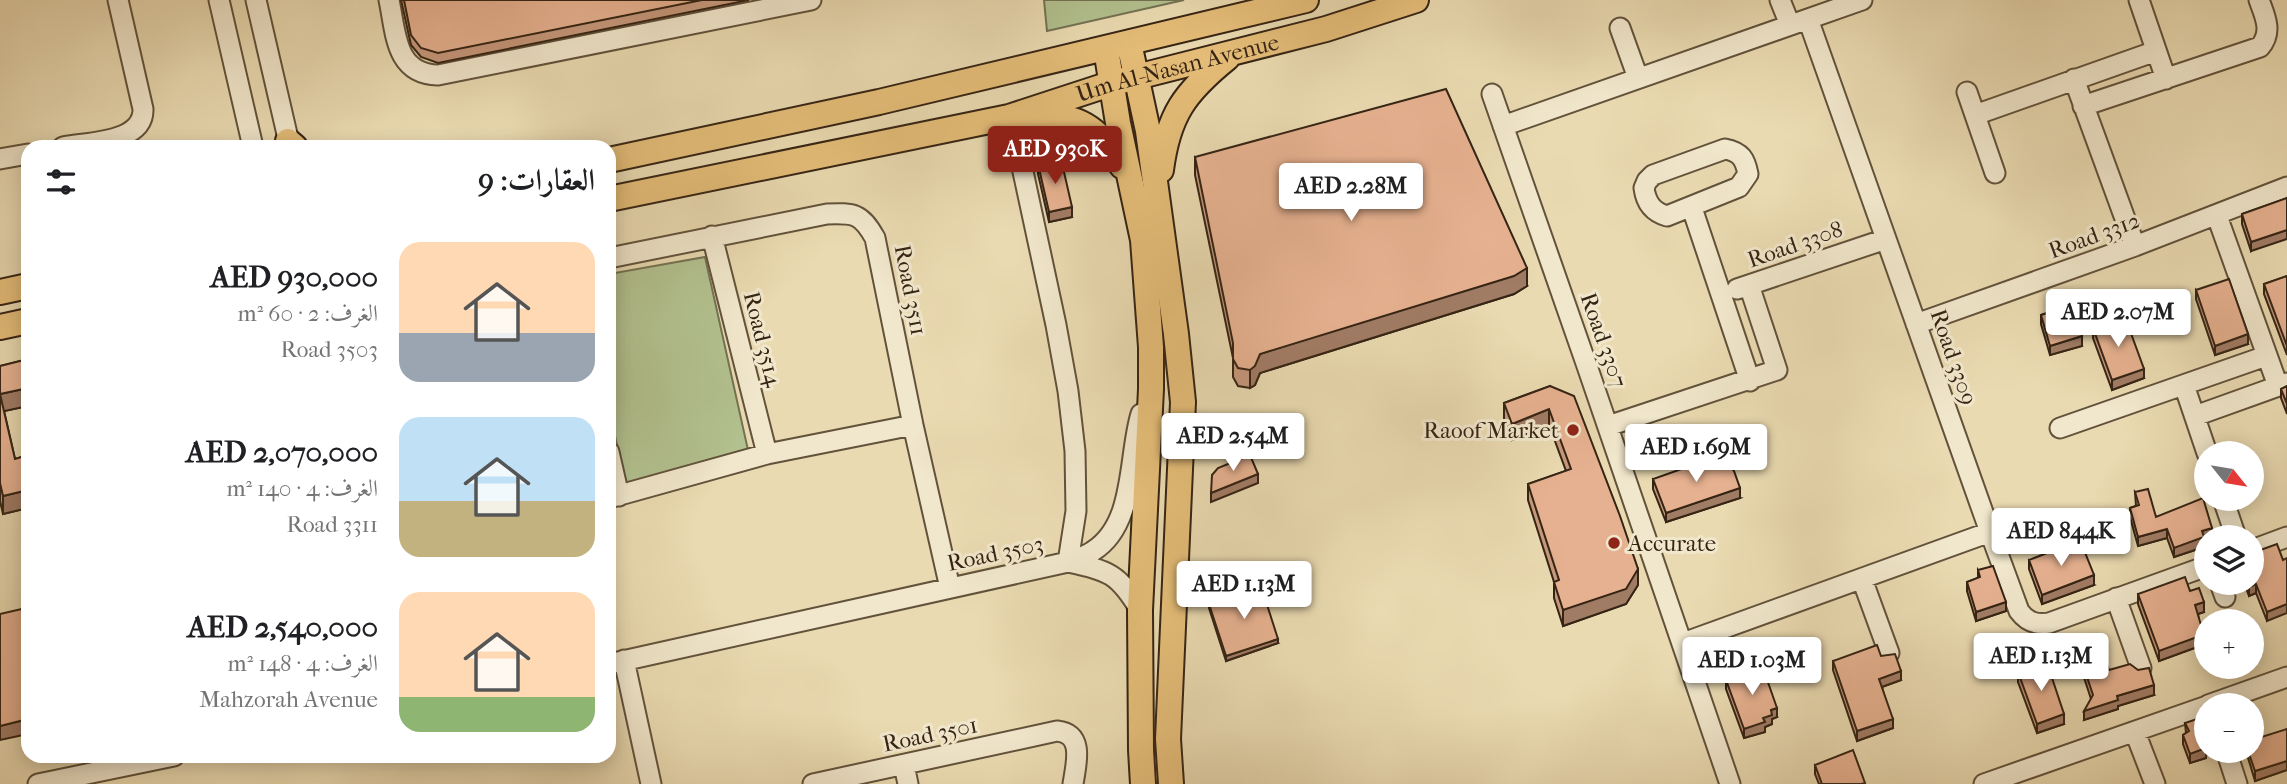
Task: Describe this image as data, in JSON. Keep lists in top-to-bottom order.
{
  "streets": {
    "main road": ["Um Al-Nasan Avenue"],
    "street": [
      "Road 3312",
      "Road 3308",
      "Road 3511",
      "Road 3514",
      "Road 3307",
      "Road 3309",
      "Road 3503",
      "Road 3501"
    ]
  },
  "crossings": [
    ["Road 3312", "Road 3309"],
    ["Road 3308", "Road 3309"],
    ["Road 3511", "Road 3514"],
    ["Road 3511", "Road 3503"]
  ],
  "places": ["Raoof Market", "Accurate"],
  "north": "bottom right",
  "page": {
    "price": [
      "AED 930K",
      "AED 2.28M",
      "AED 2.07M",
      "AED 2.54M",
      "AED 1.69M",
      "AED 844K",
      "AED 1.13M",
      "AED 1.13M",
      "AED 1.03M"
    ],
    "heading": "العقارات: 9",
    "list": [
      {
        "name": "AED 930,000",
        "note": "الغرف: 2 · 60 m² · Road 3503"
      },
      {
        "name": "AED 2,070,000",
        "note": "الغرف: 4 · 140 m² · Road 3311"
      },
      {
        "name": "AED 2,540,000",
        "note": "الغرف: 4 · 148 m² · Mahzorah Avenue"
      }
    ],
    "map_buttons": ["+", "−"]
  }
}
